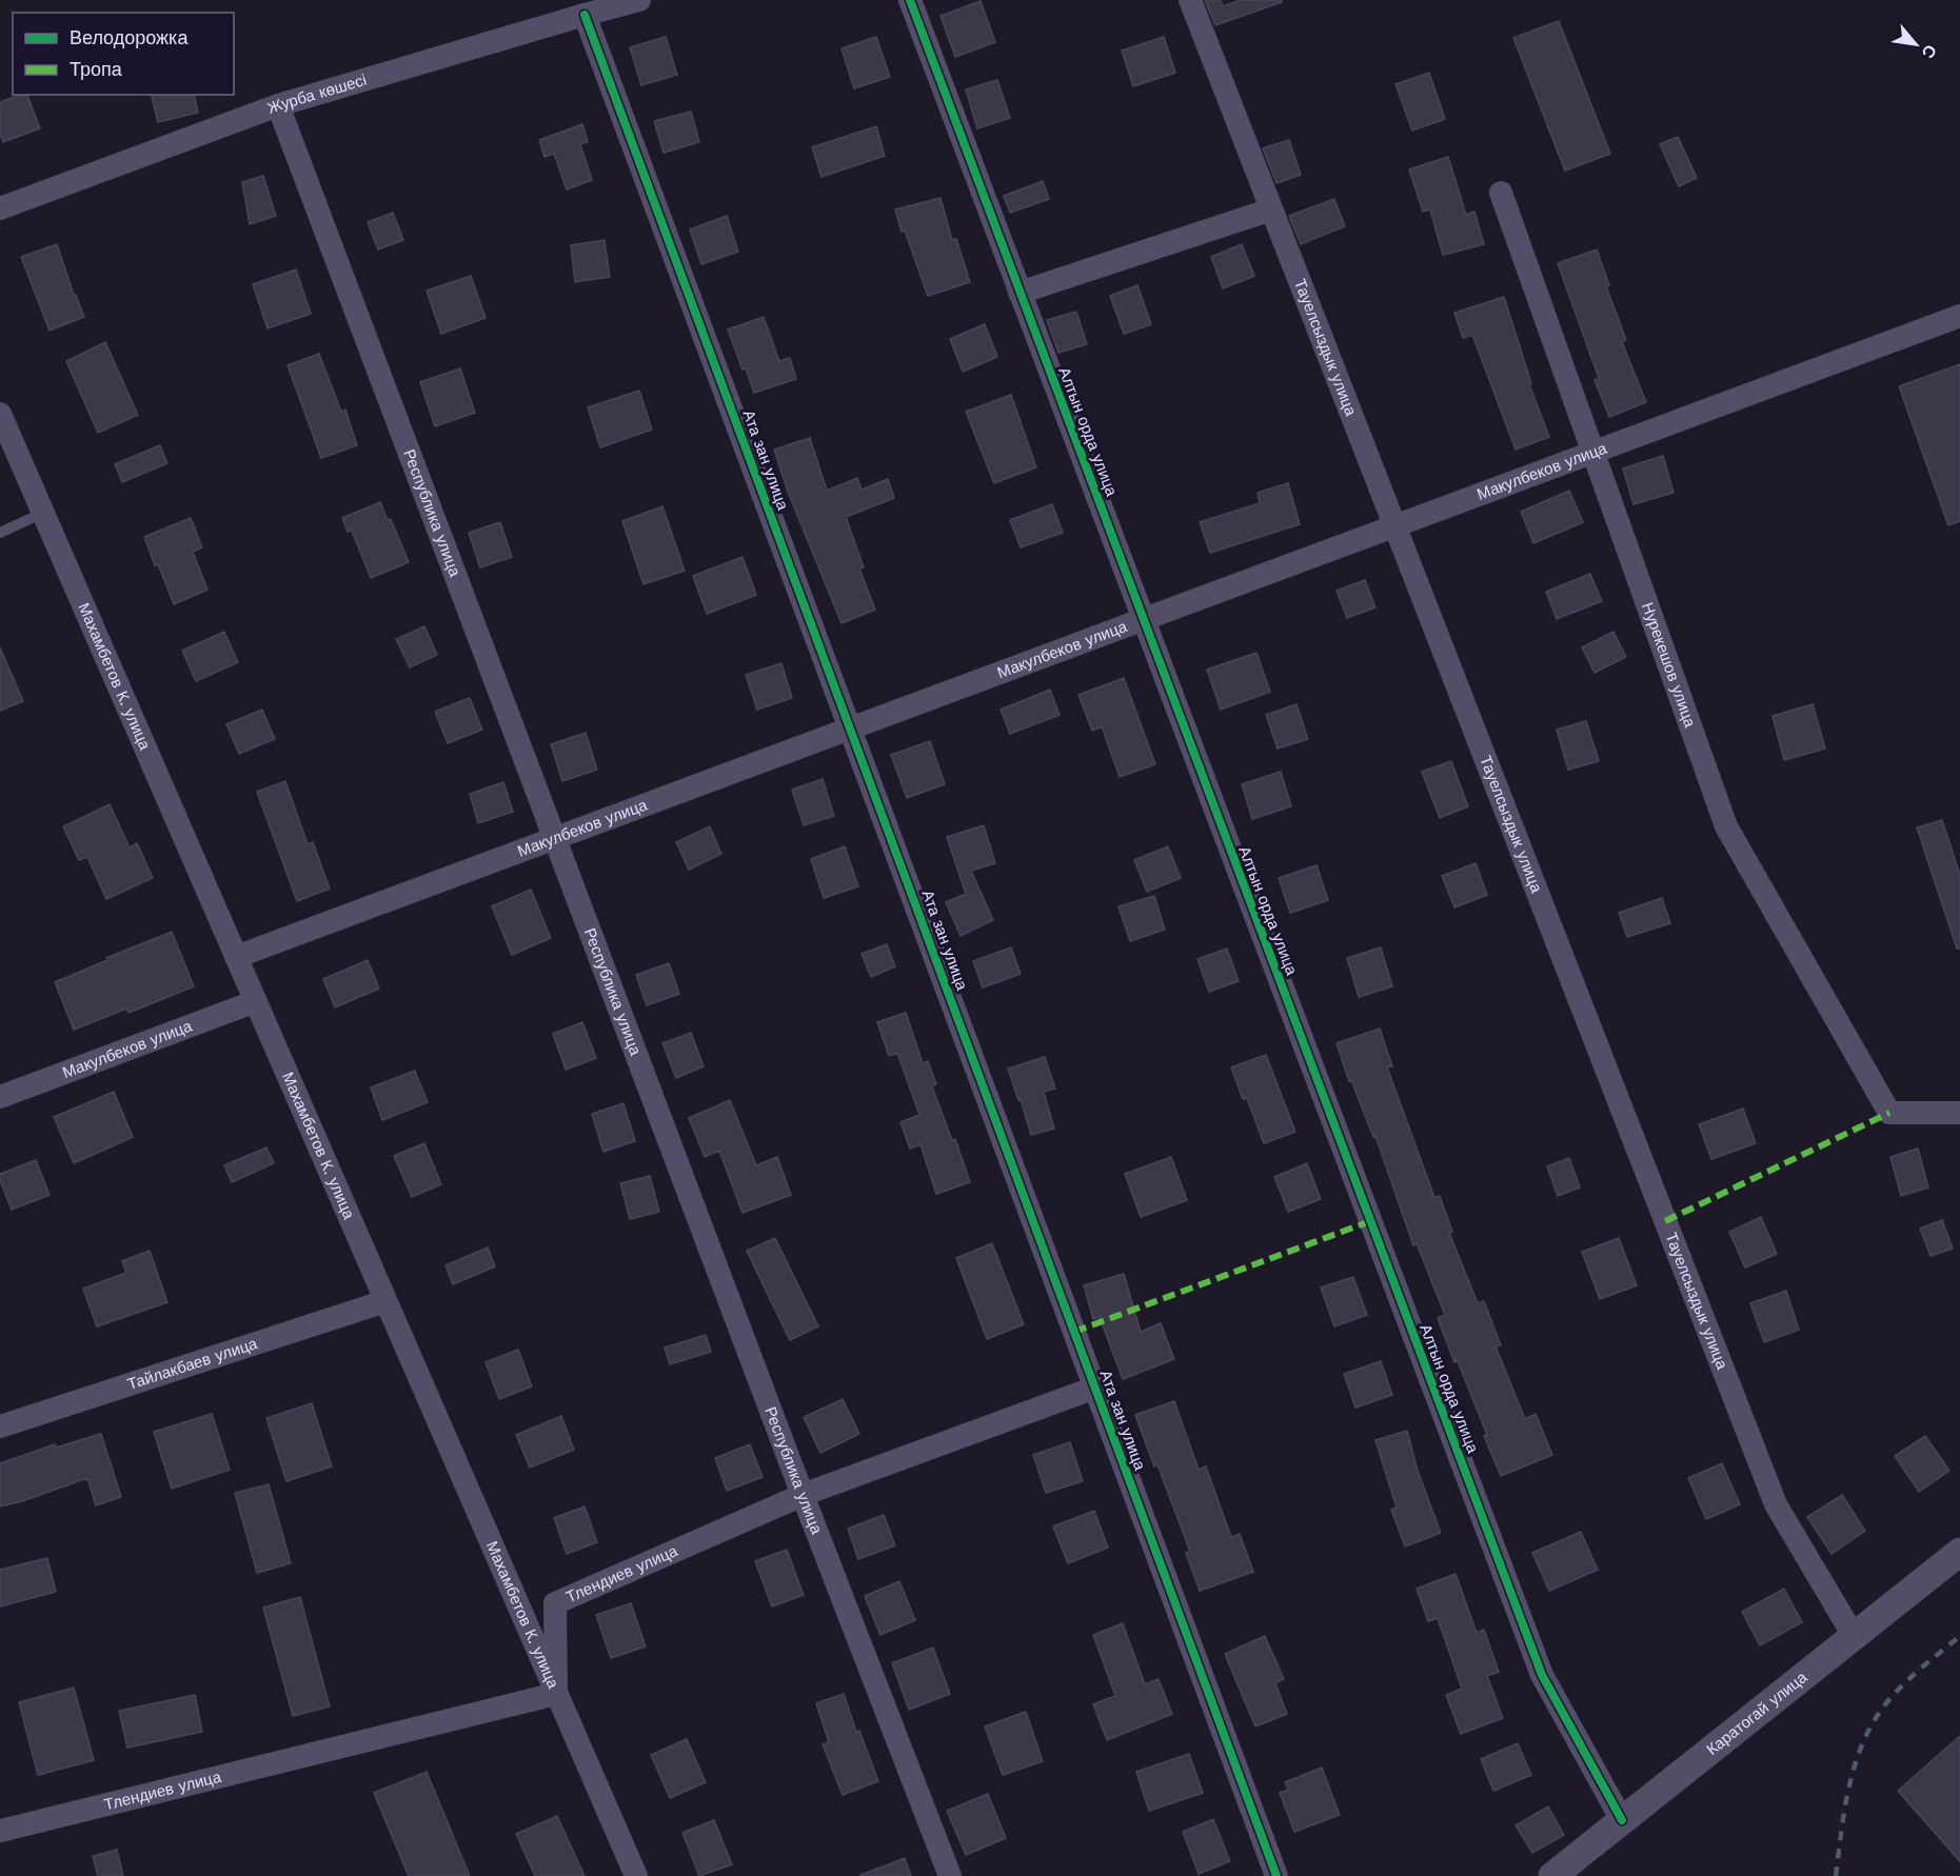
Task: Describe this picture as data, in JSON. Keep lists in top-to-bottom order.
{
  "streets": {
    "street": [
      "Журба көшесі",
      "Тауелсыздык улица",
      "Алтын орда улица",
      "Ата зан улица",
      "Макулбеков улица",
      "Республика улица",
      "Нурекешов улица",
      "Махамбетов К. улица",
      "Тайлакбаев улица",
      "Тлендиев улица",
      "Каратогай улица"
    ]
  },
  "crossings": [
    ["Журба көшесі", "Ата зан улица"],
    ["Журба көшесі", "Республика улица"],
    ["Тауелсыздык улица", "Макулбеков улица"],
    ["Тауелсыздык улица", "Каратогай улица"],
    ["Алтын орда улица", "Макулбеков улица"],
    ["Алтын орда улица", "Каратогай улица"],
    ["Ата зан улица", "Макулбеков улица"],
    ["Ата зан улица", "Тлендиев улица"],
    ["Макулбеков улица", "Республика улица"],
    ["Макулбеков улица", "Нурекешов улица"],
    ["Макулбеков улица", "Махамбетов К. улица"],
    ["Республика улица", "Тлендиев улица"],
    ["Махамбетов К. улица", "Тайлакбаев улица"],
    ["Махамбетов К. улица", "Тлендиев улица"]
  ],
  "legend": ["Велодорожка", "Тропа"],
  "north": "bottom right"
}
